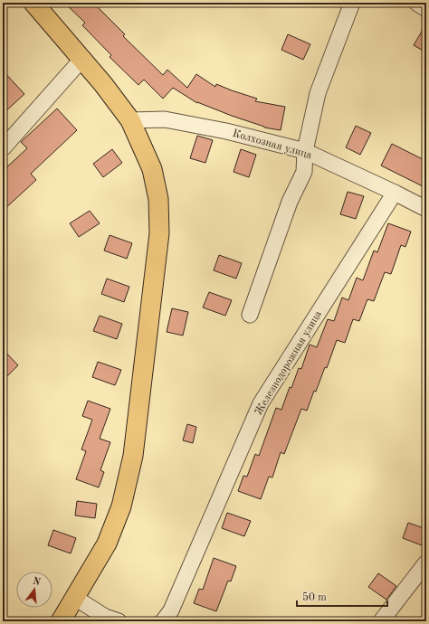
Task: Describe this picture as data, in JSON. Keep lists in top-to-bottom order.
{
  "streets": {
    "street": ["Колхозная улица", "Железнодорожная улица"]
  },
  "crossings": [
    ["Колхозная улица", "Железнодорожная улица"]
  ],
  "scale_bar": "50 m",
  "north": "top"
}
